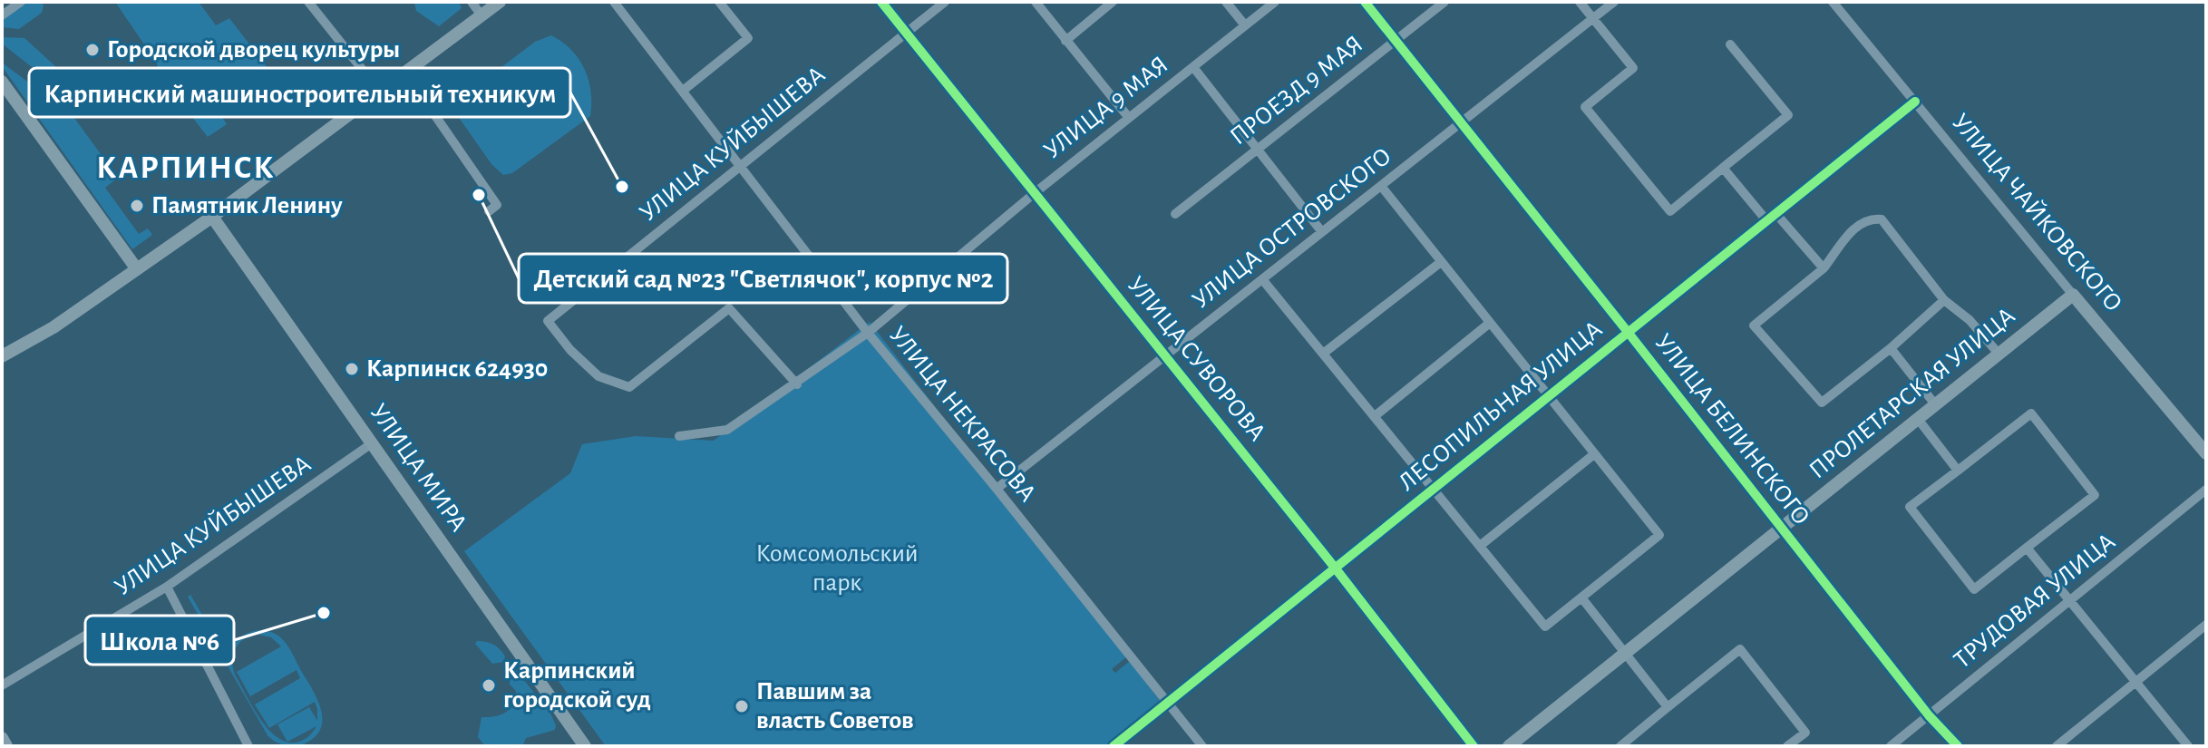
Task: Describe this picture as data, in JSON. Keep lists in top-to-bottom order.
{
  "streets": {
    "main road": [
      "УЛИЦА ЧАЙКОВСКОГО",
      "УЛИЦА СУВОРОВА",
      "ПРОЛЕТАРСКАЯ УЛИЦА",
      "УЛИЦА МИРА"
    ],
    "street": [
      "ПРОЕЗД 9 МАЯ",
      "УЛИЦА 9 МАЯ",
      "УЛИЦА КУЙБЫШЕВА",
      "УЛИЦА ОСТРОВСКОГО",
      "ЛЕСОПИЛЬНАЯ УЛИЦА",
      "УЛИЦА НЕКРАСОВА",
      "УЛИЦА БЕЛИНСКОГО",
      "ТРУДОВАЯ УЛИЦА"
    ]
  },
  "crossings": [
    ["ПРОЕЗД 9 МАЯ", "УЛИЦА БЕЛИНСКОГО"],
    ["УЛИЦА 9 МАЯ", "УЛИЦА КУЙБЫШЕВА"],
    ["УЛИЦА 9 МАЯ", "УЛИЦА СУВОРОВА"],
    ["УЛИЦА 9 МАЯ", "УЛИЦА НЕКРАСОВА"],
    ["УЛИЦА КУЙБЫШЕВА", "УЛИЦА СУВОРОВА"],
    ["УЛИЦА КУЙБЫШЕВА", "УЛИЦА НЕКРАСОВА"],
    ["УЛИЦА КУЙБЫШЕВА", "УЛИЦА МИРА"],
    ["УЛИЦА ЧАЙКОВСКОГО", "ПРОЛЕТАРСКАЯ УЛИЦА"],
    ["УЛИЦА ЧАЙКОВСКОГО", "ЛЕСОПИЛЬНАЯ УЛИЦА"],
    ["УЛИЦА ОСТРОВСКОГО", "УЛИЦА СУВОРОВА"],
    ["УЛИЦА ОСТРОВСКОГО", "УЛИЦА НЕКРАСОВА"],
    ["УЛИЦА ОСТРОВСКОГО", "УЛИЦА БЕЛИНСКОГО"],
    ["УЛИЦА СУВОРОВА", "ЛЕСОПИЛЬНАЯ УЛИЦА"],
    ["ПРОЛЕТАРСКАЯ УЛИЦА", "УЛИЦА БЕЛИНСКОГО"],
    ["ЛЕСОПИЛЬНАЯ УЛИЦА", "УЛИЦА НЕКРАСОВА"],
    ["ЛЕСОПИЛЬНАЯ УЛИЦА", "УЛИЦА БЕЛИНСКОГО"],
    ["УЛИЦА БЕЛИНСКОГО", "ТРУДОВАЯ УЛИЦА"]
  ],
  "districts": ["КАРПИНСК"],
  "parks": ["Комсомольский парк"],
  "places": [
    "Городской дворец культуры",
    "Карпинский машиностроительный техникум",
    "Детский сад №23 \"Светлячок\", корпус №2",
    "Памятник Ленину",
    "Карпинск 624930",
    "Школа №6",
    "Карпинский городской суд",
    "Павшим за власть Советов"
  ]
}
